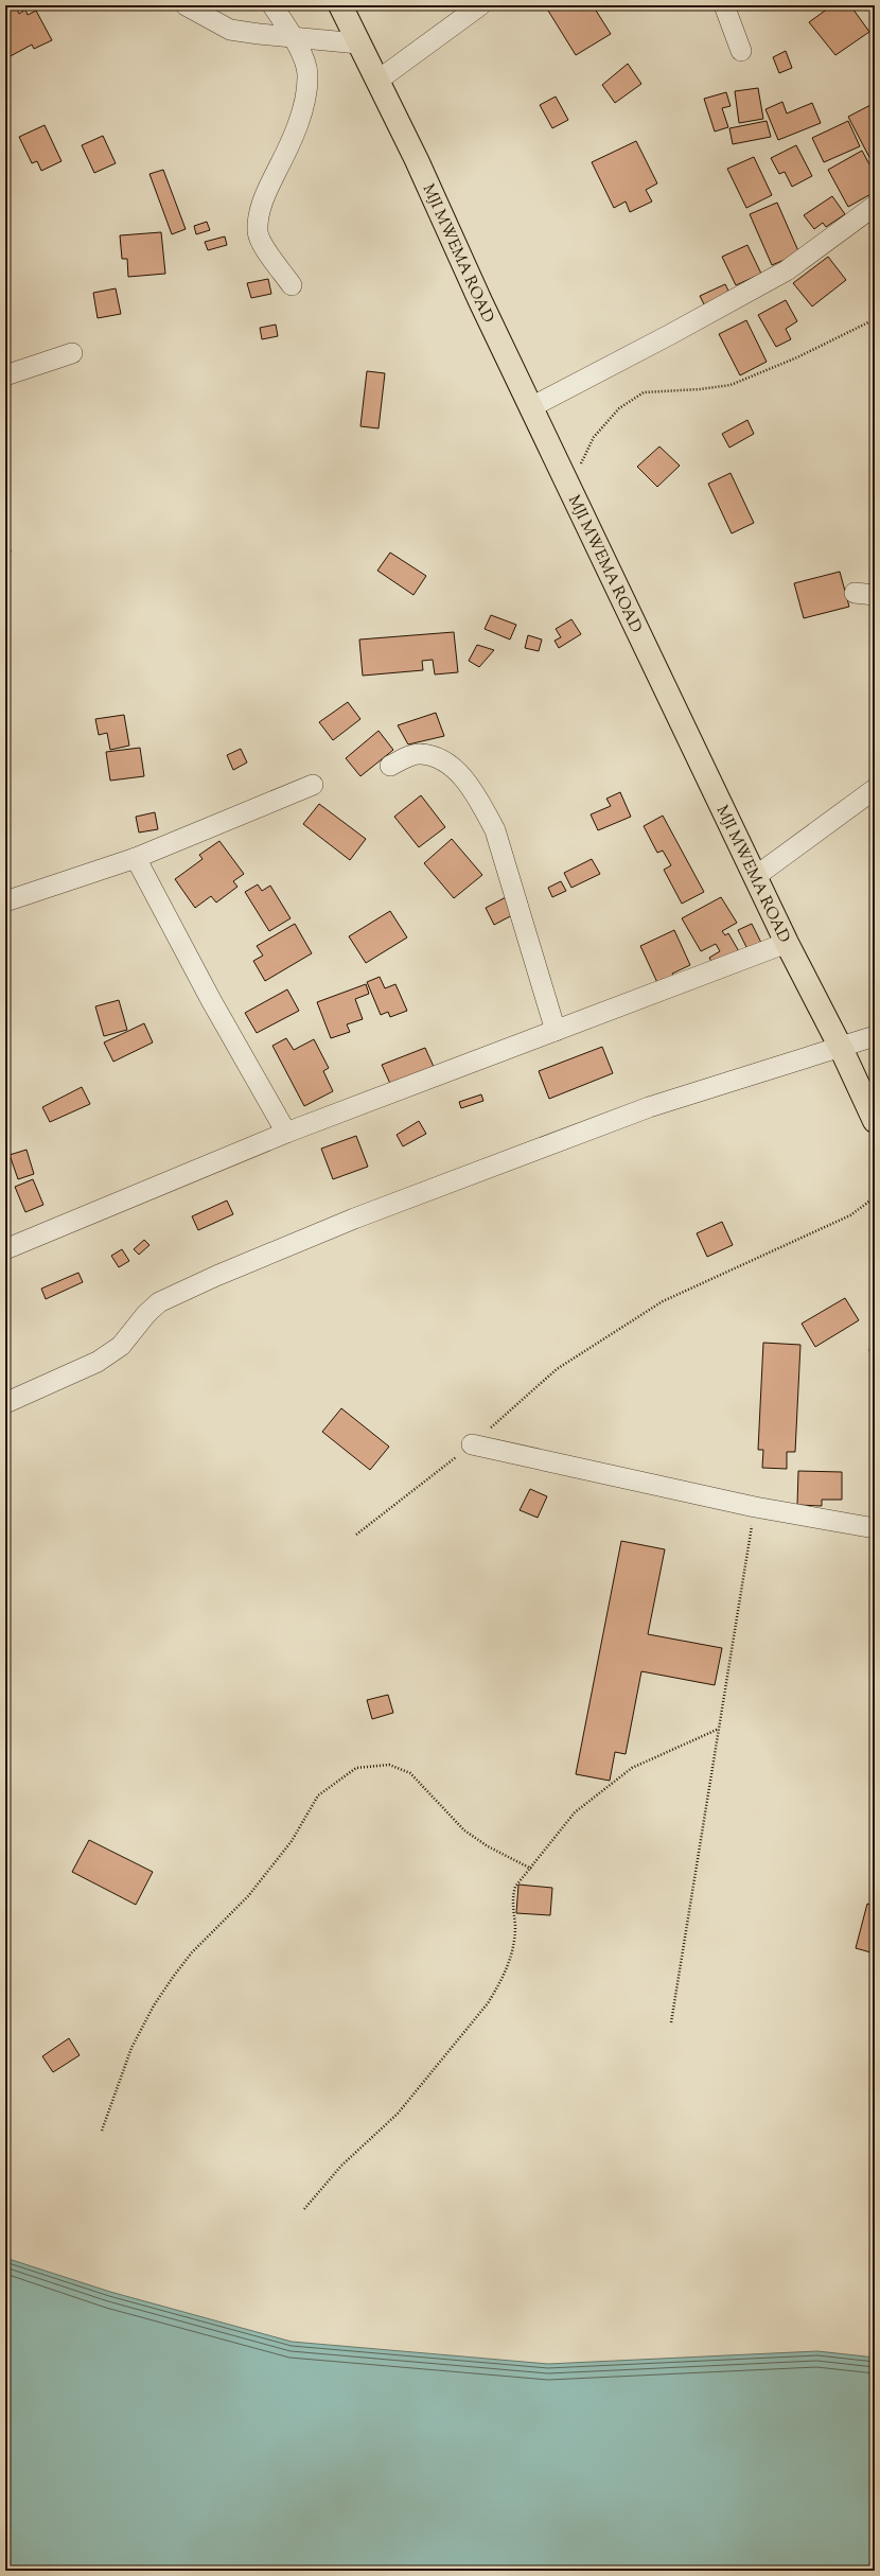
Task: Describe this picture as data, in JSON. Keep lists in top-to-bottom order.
{
  "streets": {
    "main road": ["MJI MWEMA ROAD"]
  }
}
